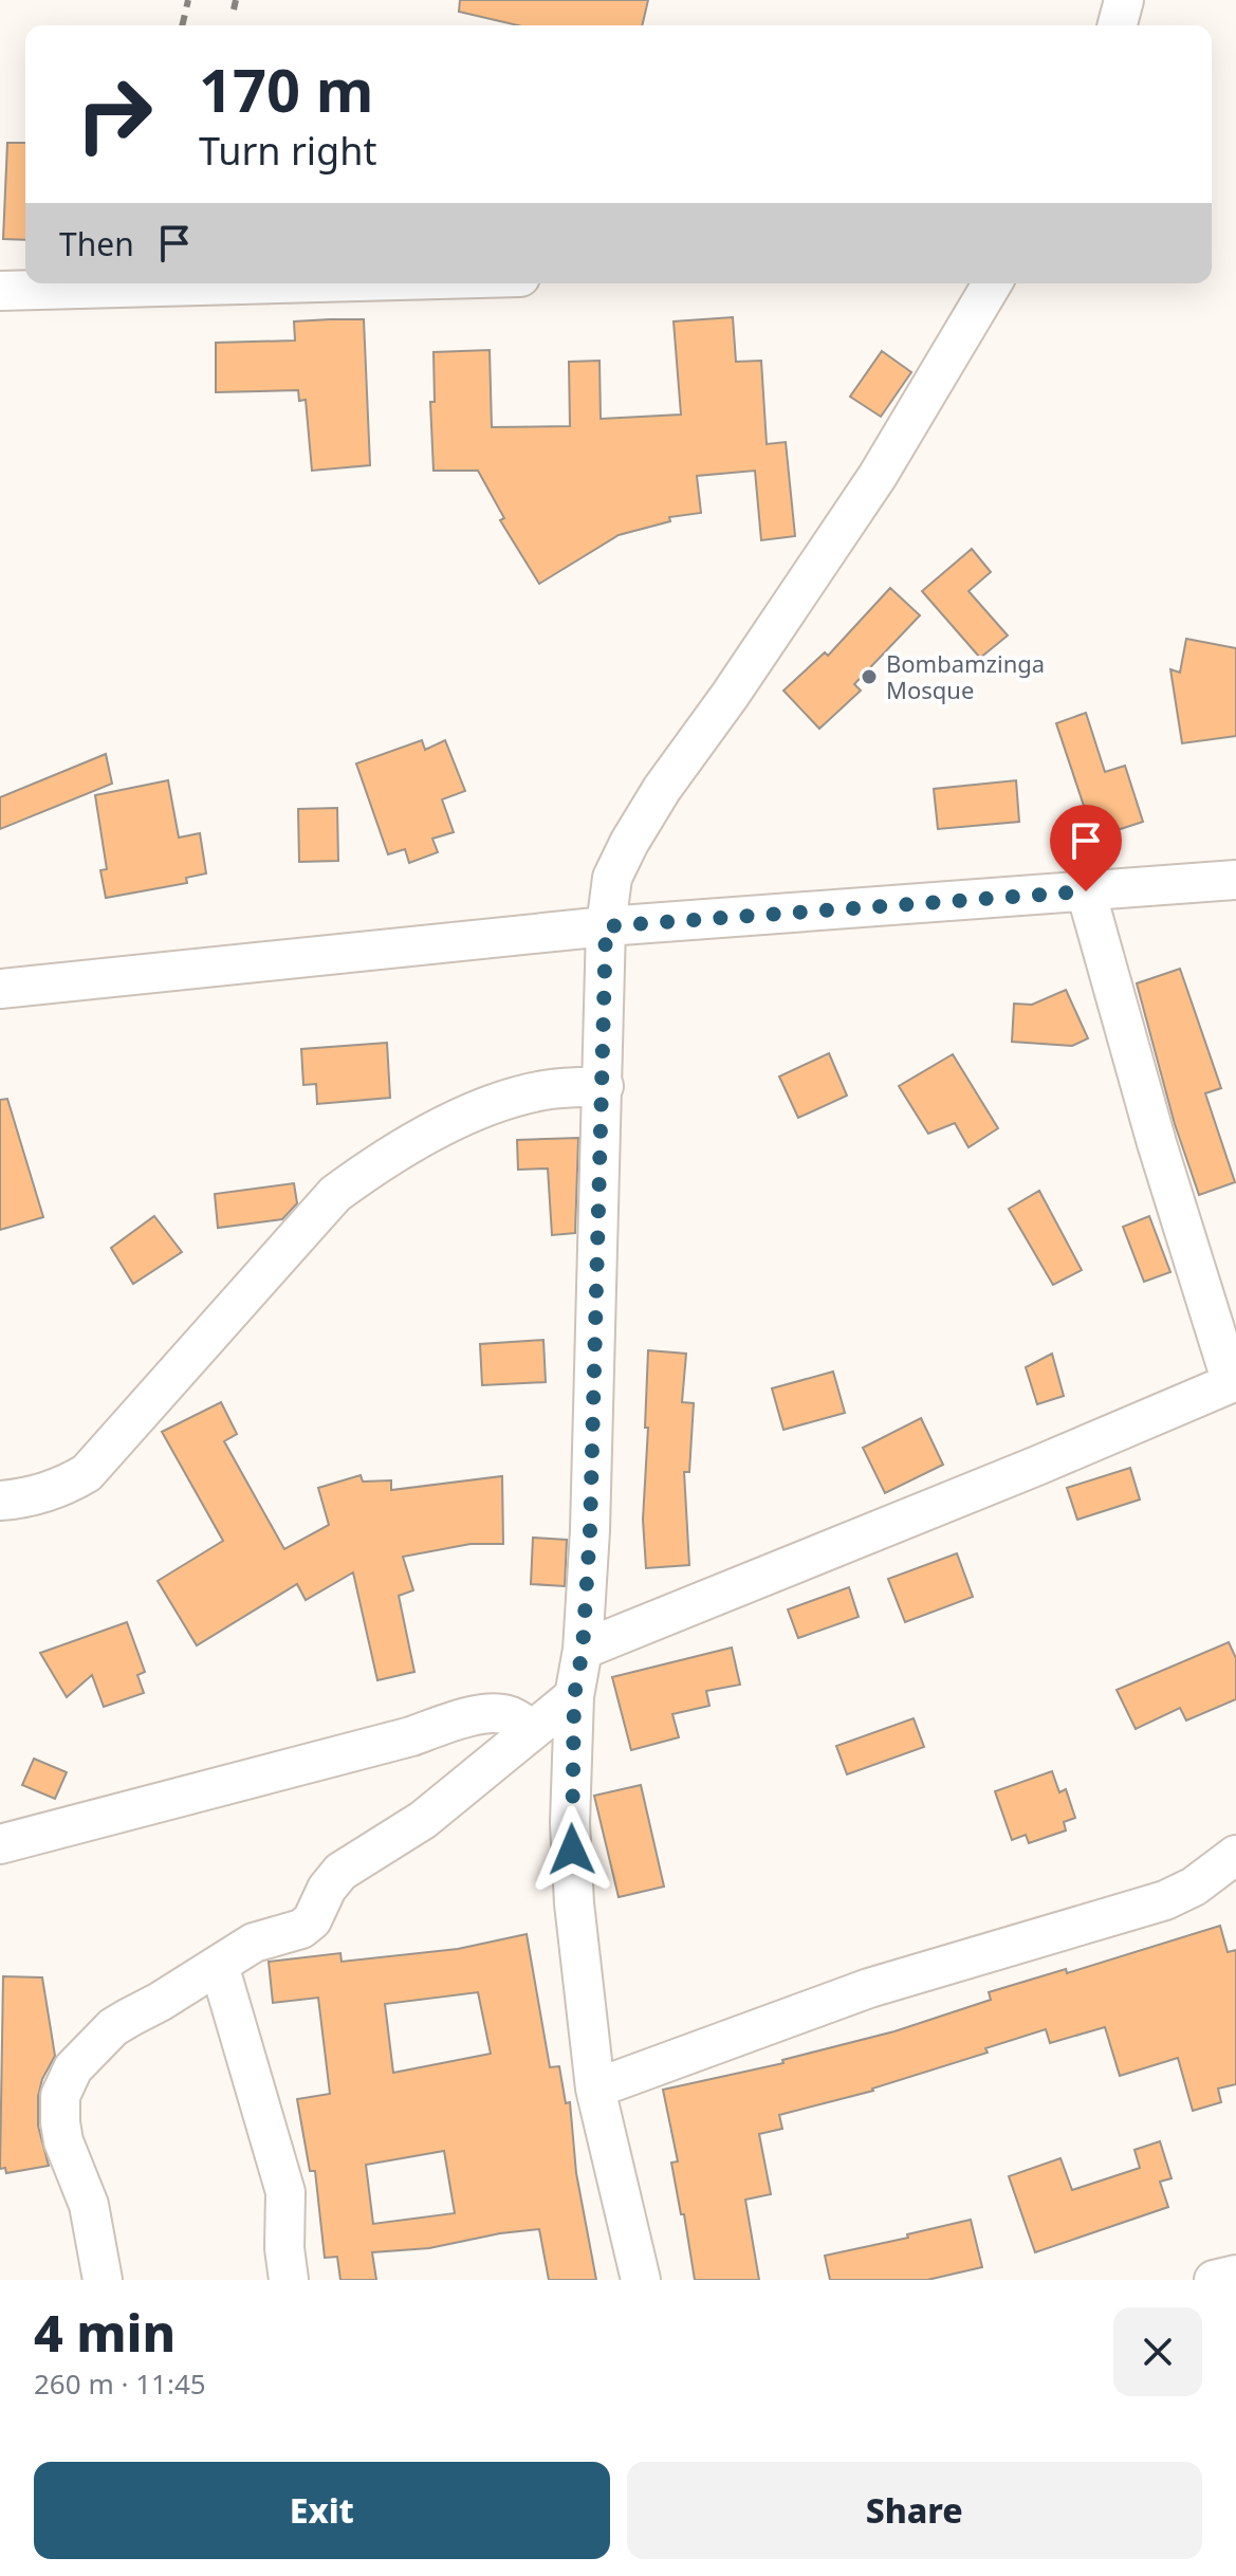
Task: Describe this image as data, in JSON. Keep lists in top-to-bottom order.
{
  "places": ["Bombamzinga Mosque"],
  "page": {
    "turn": ["170 m", "Turn right"],
    "then": "Then",
    "heading": ["4 min", "260 m · 11:45"],
    "buttons": ["Exit", "Share"]
  }
}
